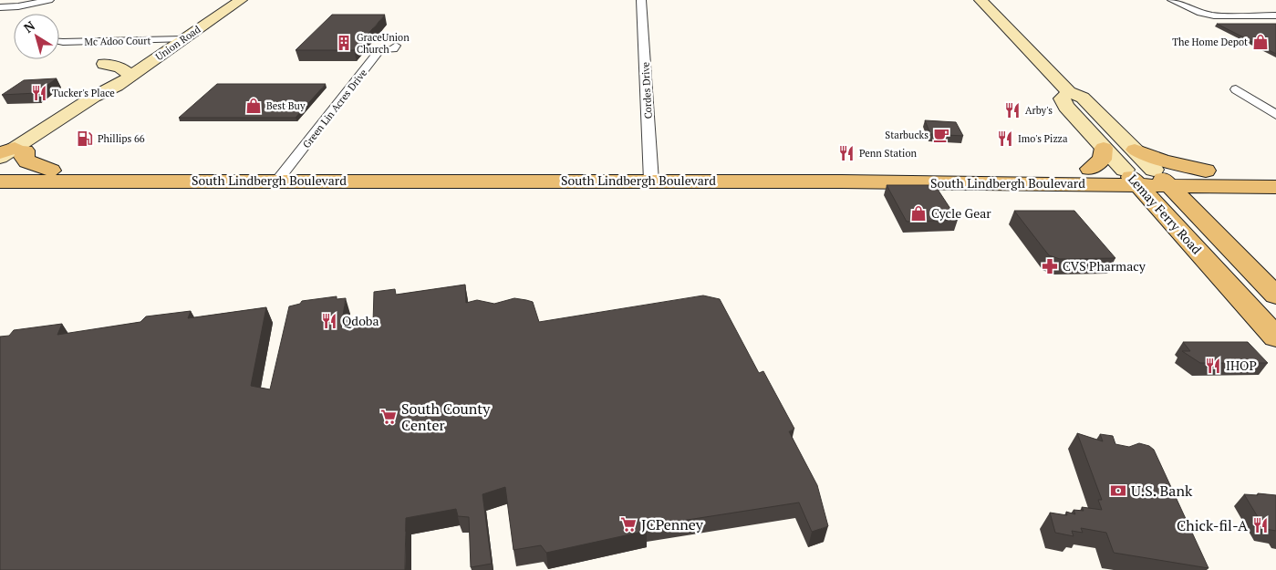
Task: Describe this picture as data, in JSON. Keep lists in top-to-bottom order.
{
  "streets": {
    "main road": ["Union Road", "South Lindbergh Boulevard", "Lemay Ferry Road"],
    "street": ["Mc Adoo Court", "Cordes Drive", "Green Lin Acres Drive"]
  },
  "crossings": [
    ["Mc Adoo Court", "Union Road"],
    ["Cordes Drive", "South Lindbergh Boulevard"],
    ["Green Lin Acres Drive", "South Lindbergh Boulevard"],
    ["South Lindbergh Boulevard", "Lemay Ferry Road"]
  ],
  "places": {
    "shop": ["The Home Depot", "Best Buy", "Cycle Gear"],
    "building": ["GraceUnion Church"],
    "restaurant": [
      "Tucker's Place",
      "Arby's",
      "Imo's Pizza",
      "Penn Station",
      "Qdoba",
      "IHOP",
      "Chick-fil-A"
    ],
    "cafe": ["Starbucks"],
    "fuel station": ["Phillips 66"],
    "pharmacy": ["CVS Pharmacy"],
    "supermarket": ["South County Center", "JCPenney"],
    "bank": ["U.S. Bank"]
  },
  "north": "top left"
}
